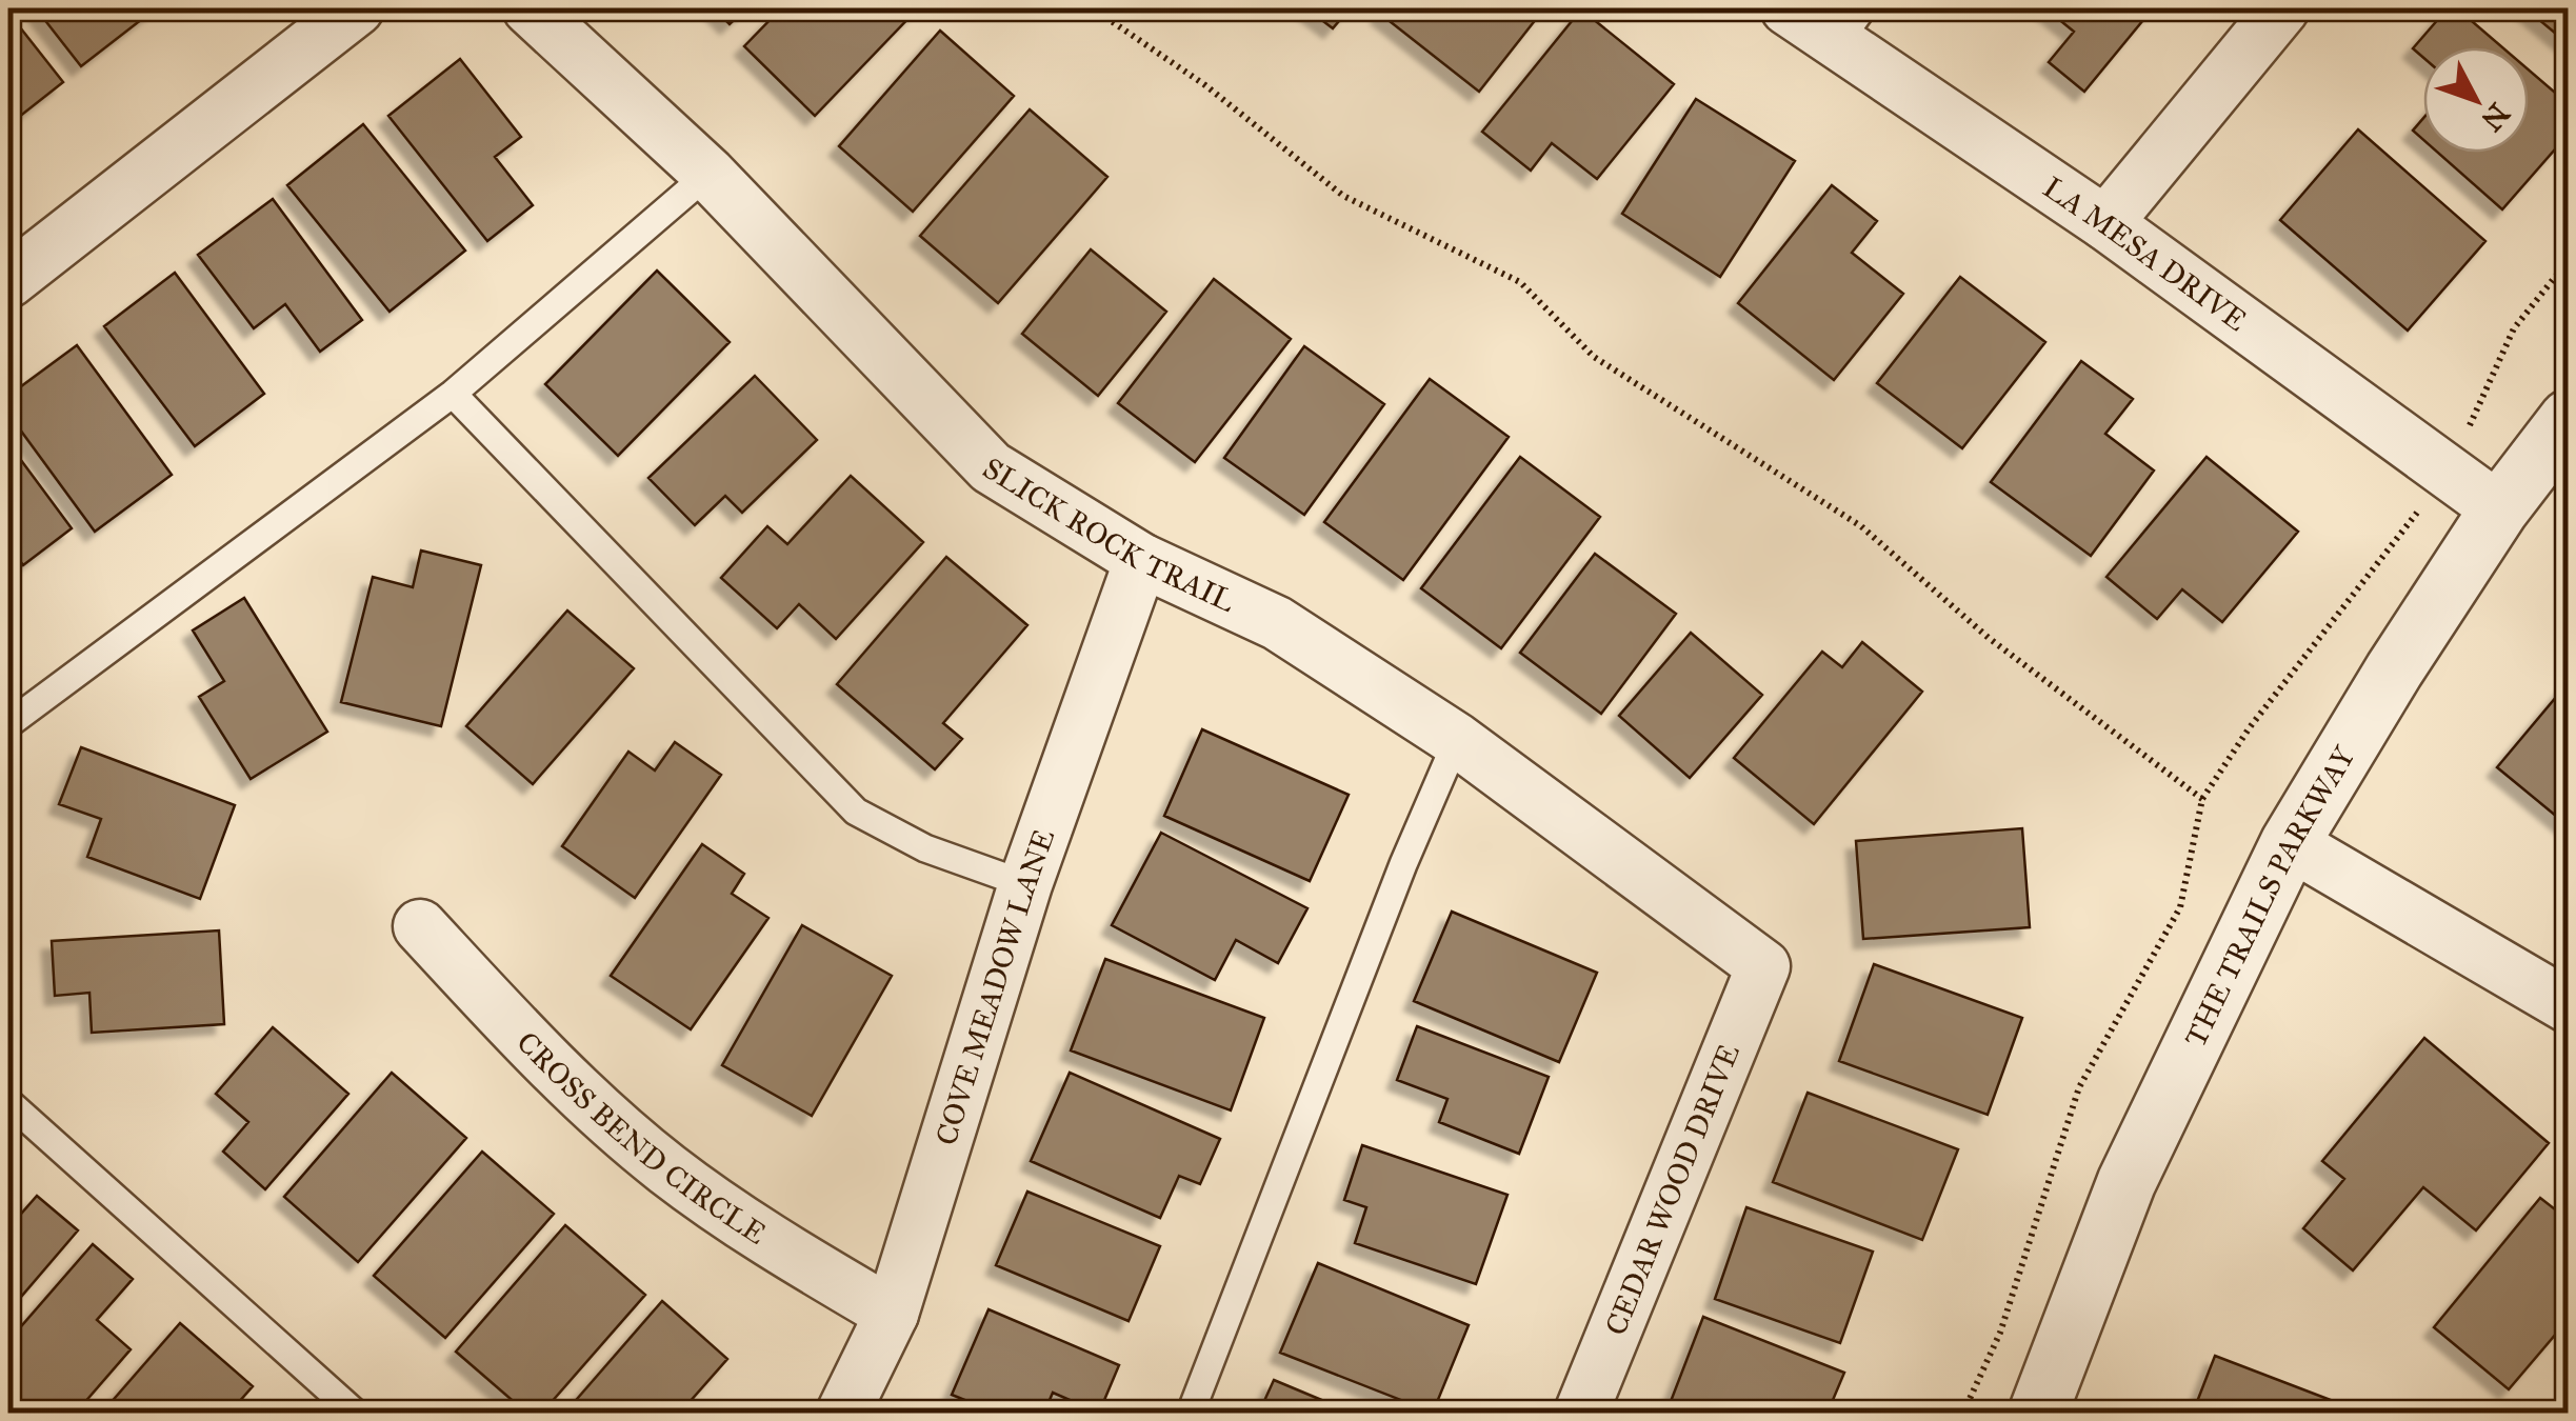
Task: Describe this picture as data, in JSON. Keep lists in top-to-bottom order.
{
  "streets": {
    "street": [
      "LA MESA DRIVE",
      "SLICK ROCK TRAIL",
      "THE TRAILS PARKWAY",
      "COVE MEADOW LANE",
      "CROSS BEND CIRCLE",
      "CEDAR WOOD DRIVE"
    ]
  },
  "crossings": [
    ["LA MESA DRIVE", "THE TRAILS PARKWAY"],
    ["SLICK ROCK TRAIL", "COVE MEADOW LANE"],
    ["SLICK ROCK TRAIL", "CEDAR WOOD DRIVE"],
    ["COVE MEADOW LANE", "CROSS BEND CIRCLE"]
  ],
  "north": "bottom right"
}
